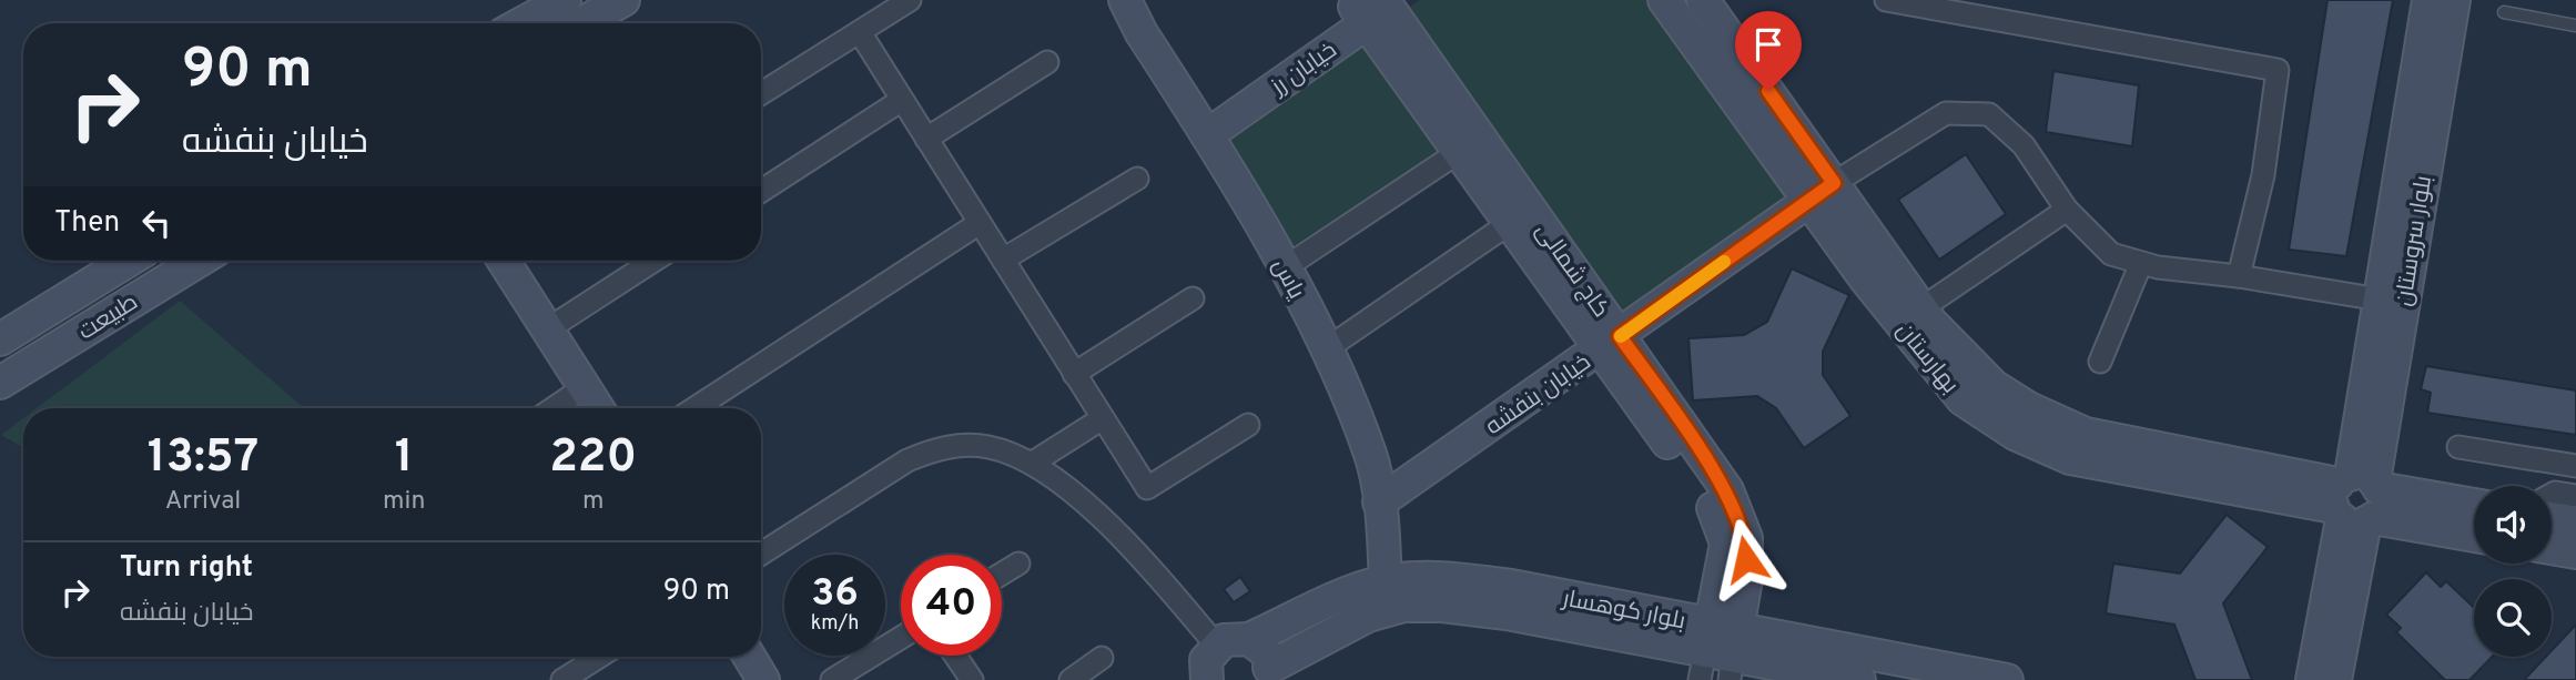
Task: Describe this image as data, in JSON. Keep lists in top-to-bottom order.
{
  "streets": {
    "street": [
      "خیابان رز",
      "بلوار سروستان",
      "کاج شمالی",
      "یاس",
      "طبیعت",
      "بهارستان",
      "خیابان بنفشه",
      "بلوار کوهسار"
    ]
  },
  "crossings": [
    ["خیابان رز", "کاج شمالی"],
    ["خیابان رز", "یاس"],
    ["بلوار سروستان", "بهارستان"],
    ["کاج شمالی", "خیابان بنفشه"],
    ["کاج شمالی", "بلوار کوهسار"],
    ["یاس", "خیابان بنفشه"],
    ["یاس", "بلوار کوهسار"],
    ["بهارستان", "خیابان بنفشه"]
  ],
  "page": {
    "turn": ["90 m", "خیابان بنفشه"],
    "then": "Then",
    "eta": [
      "13:57",
      "Arrival",
      "1",
      "min",
      "220",
      "m"
    ],
    "list": [
      {
        "name": "Turn right",
        "note": "خیابان بنفشه",
        "value": "90 m"
      }
    ],
    "speed": "36 km/h",
    "limit": "40"
  }
}
